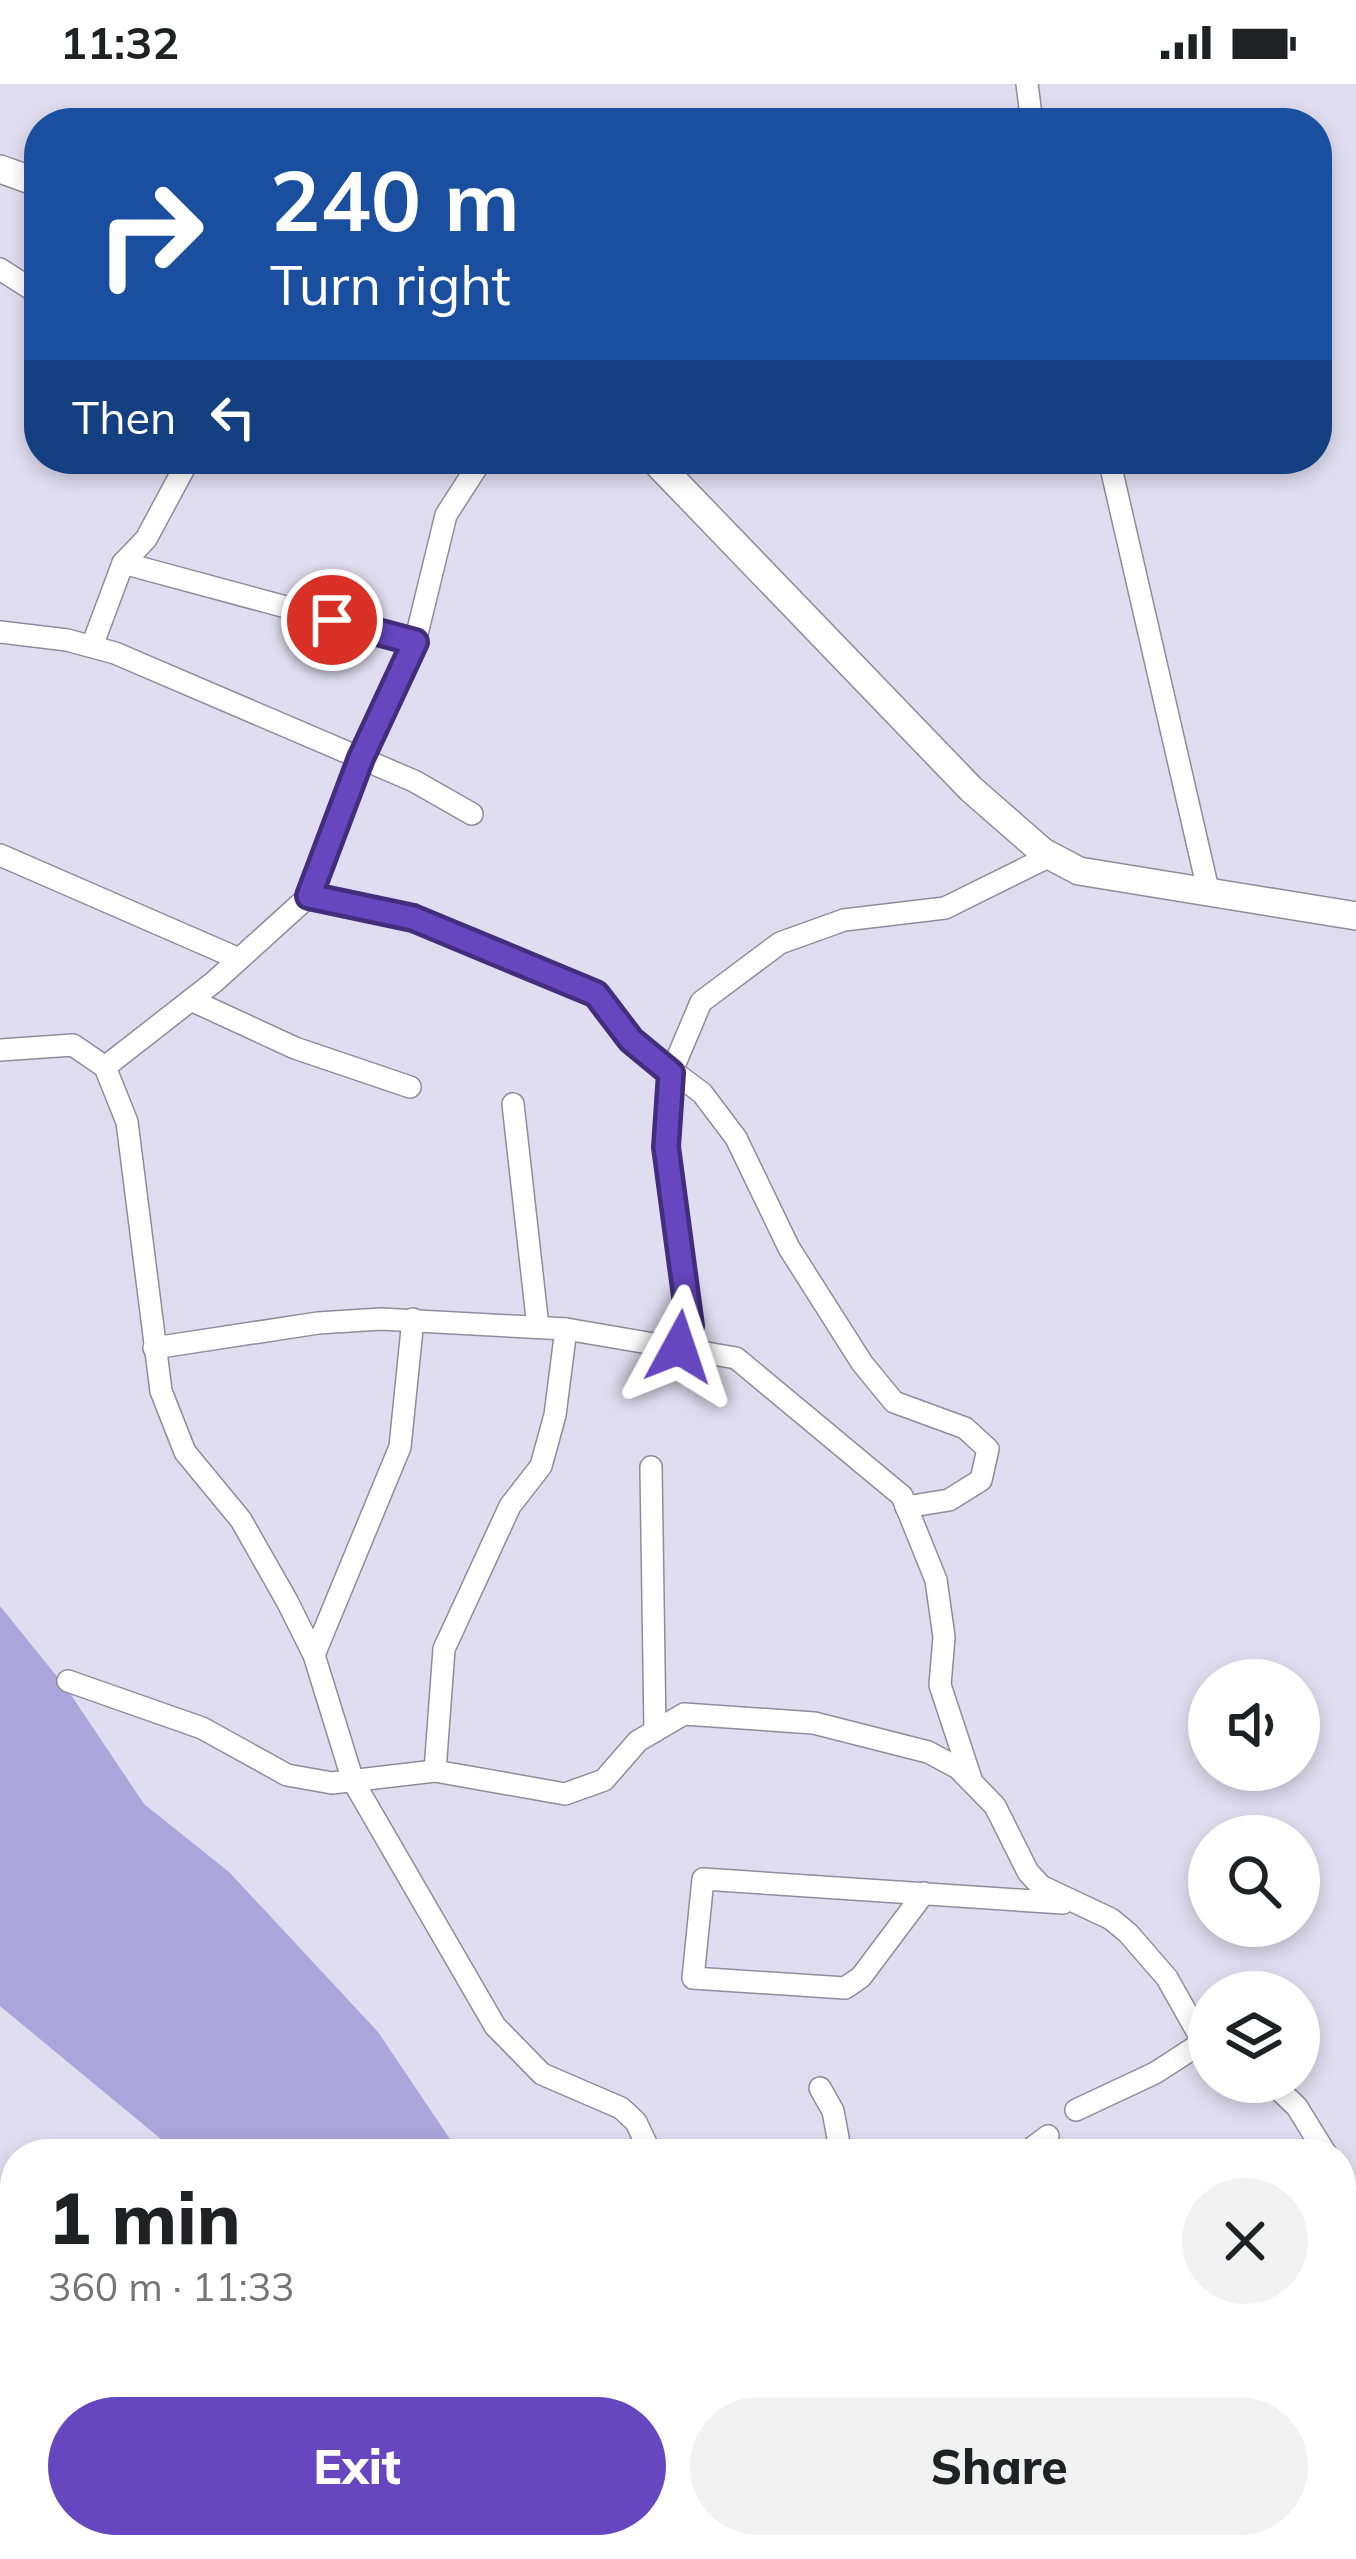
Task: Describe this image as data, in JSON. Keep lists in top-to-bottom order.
{
  "page": {
    "status": "11:32",
    "turn": ["240 m", "Turn right"],
    "then": "Then",
    "heading": ["1 min", "360 m · 11:33"],
    "buttons": ["Exit", "Share"]
  }
}
